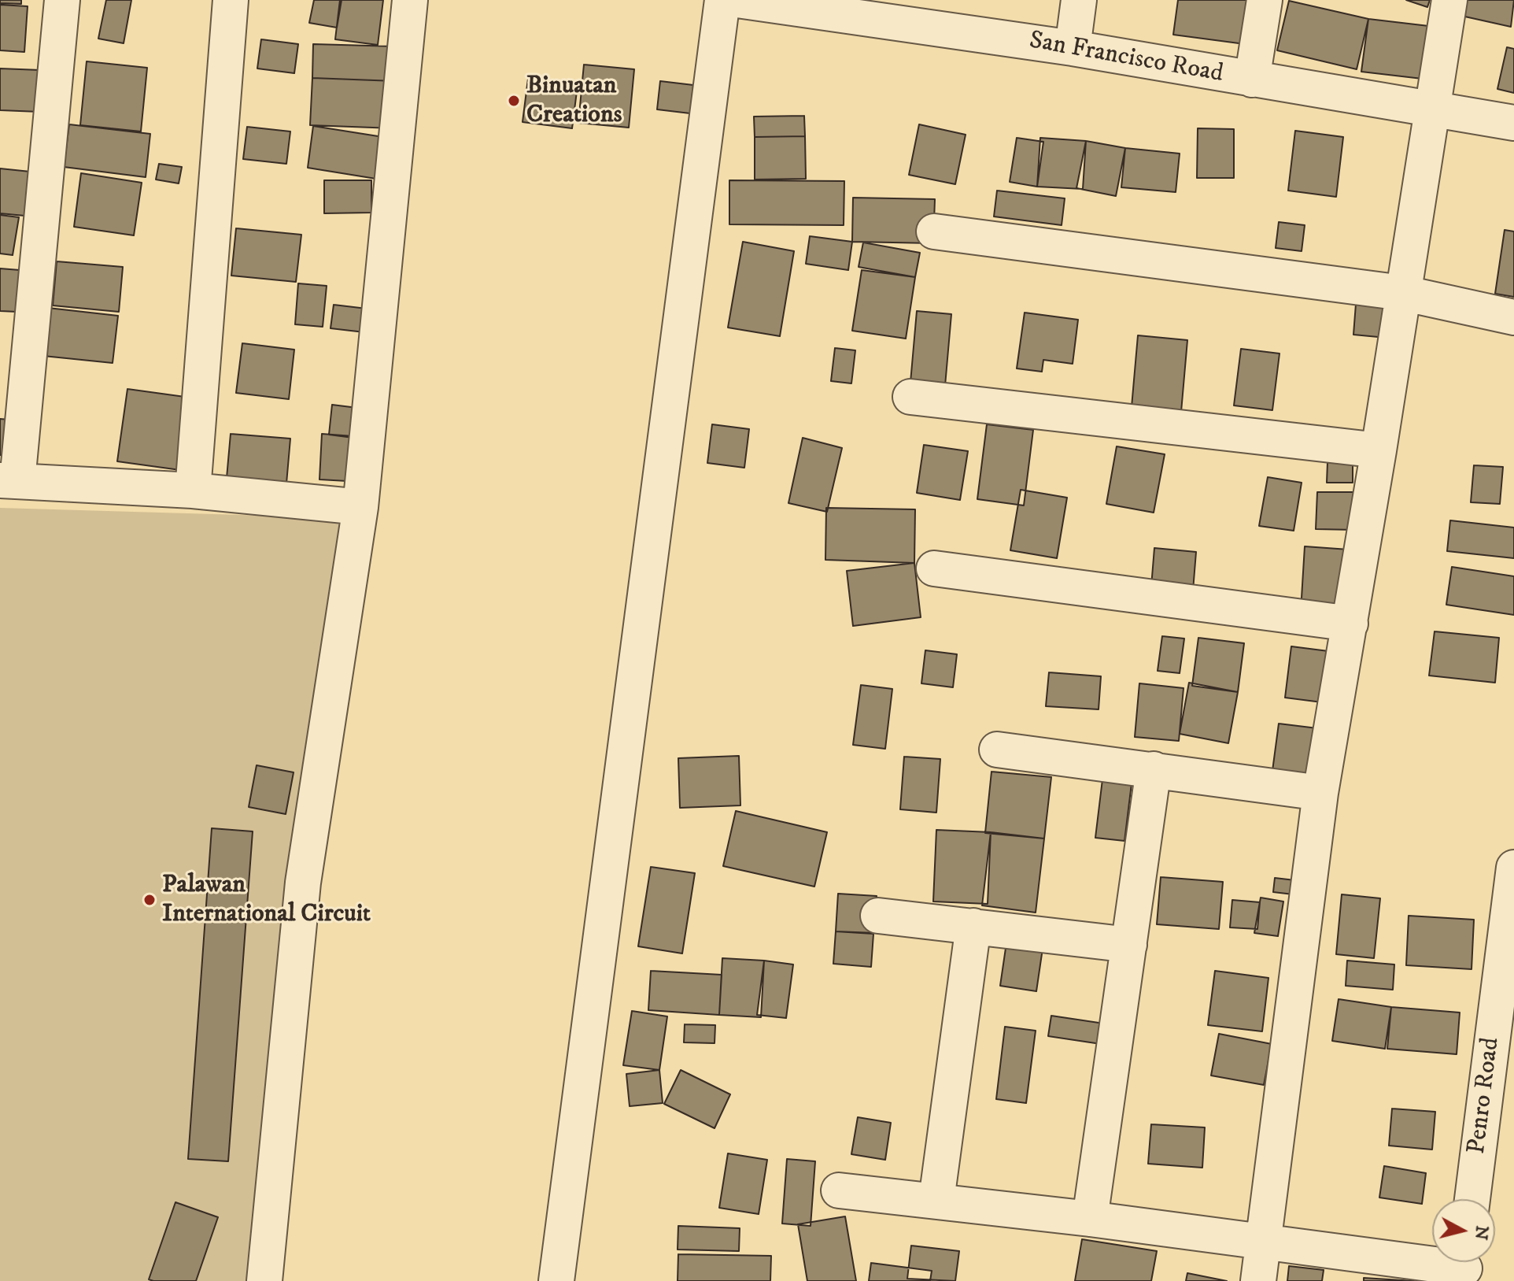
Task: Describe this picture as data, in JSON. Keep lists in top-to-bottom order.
{
  "streets": {
    "street": ["San Francisco Road", "Penro Road"]
  },
  "places": ["Binuatan Creations", "Palawan International Circuit"],
  "north": "right"
}
